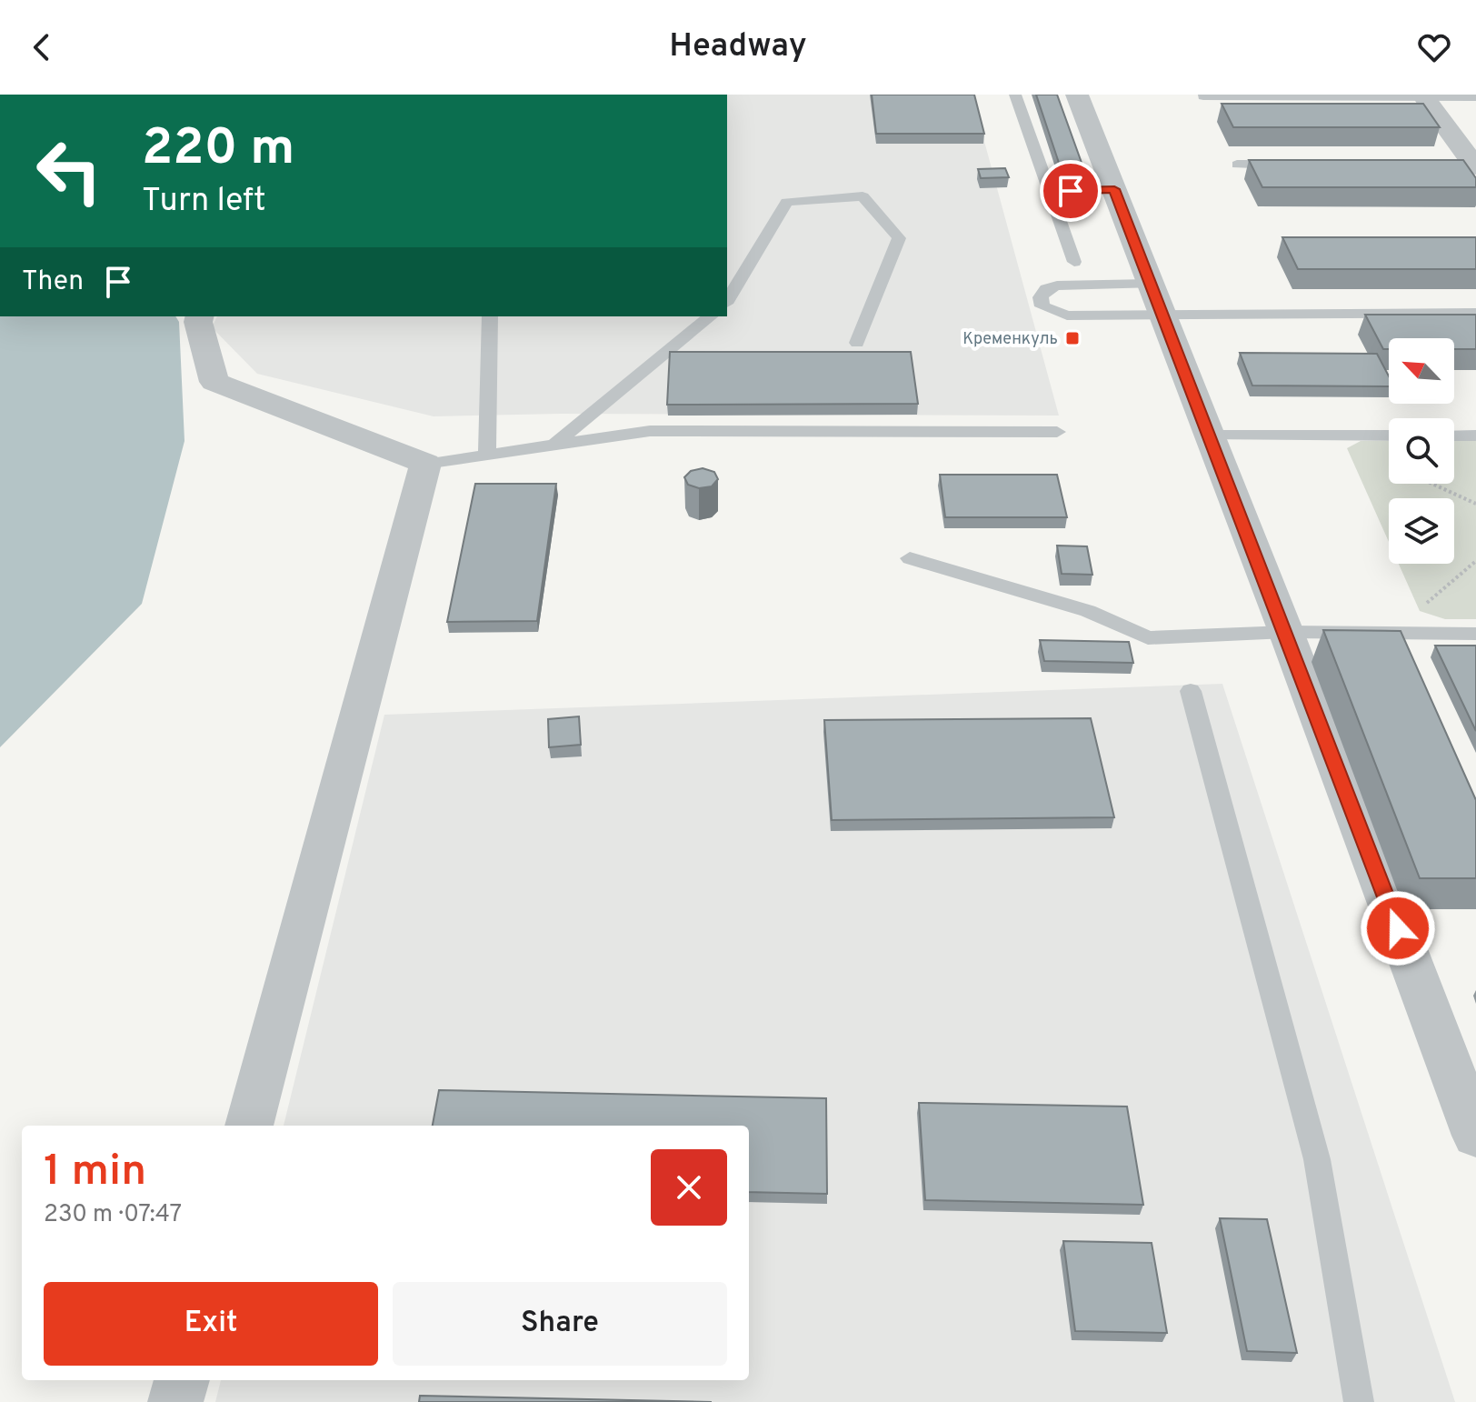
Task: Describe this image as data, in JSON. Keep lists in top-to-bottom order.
{
  "places": {
    "transit": ["Кременкуль"]
  },
  "north": "top left",
  "page": {
    "header": "Headway",
    "turn": ["220 m", "Turn left"],
    "then": "Then",
    "heading": ["1 min", "230 m · 07:47"],
    "buttons": ["Exit", "Share"]
  }
}
